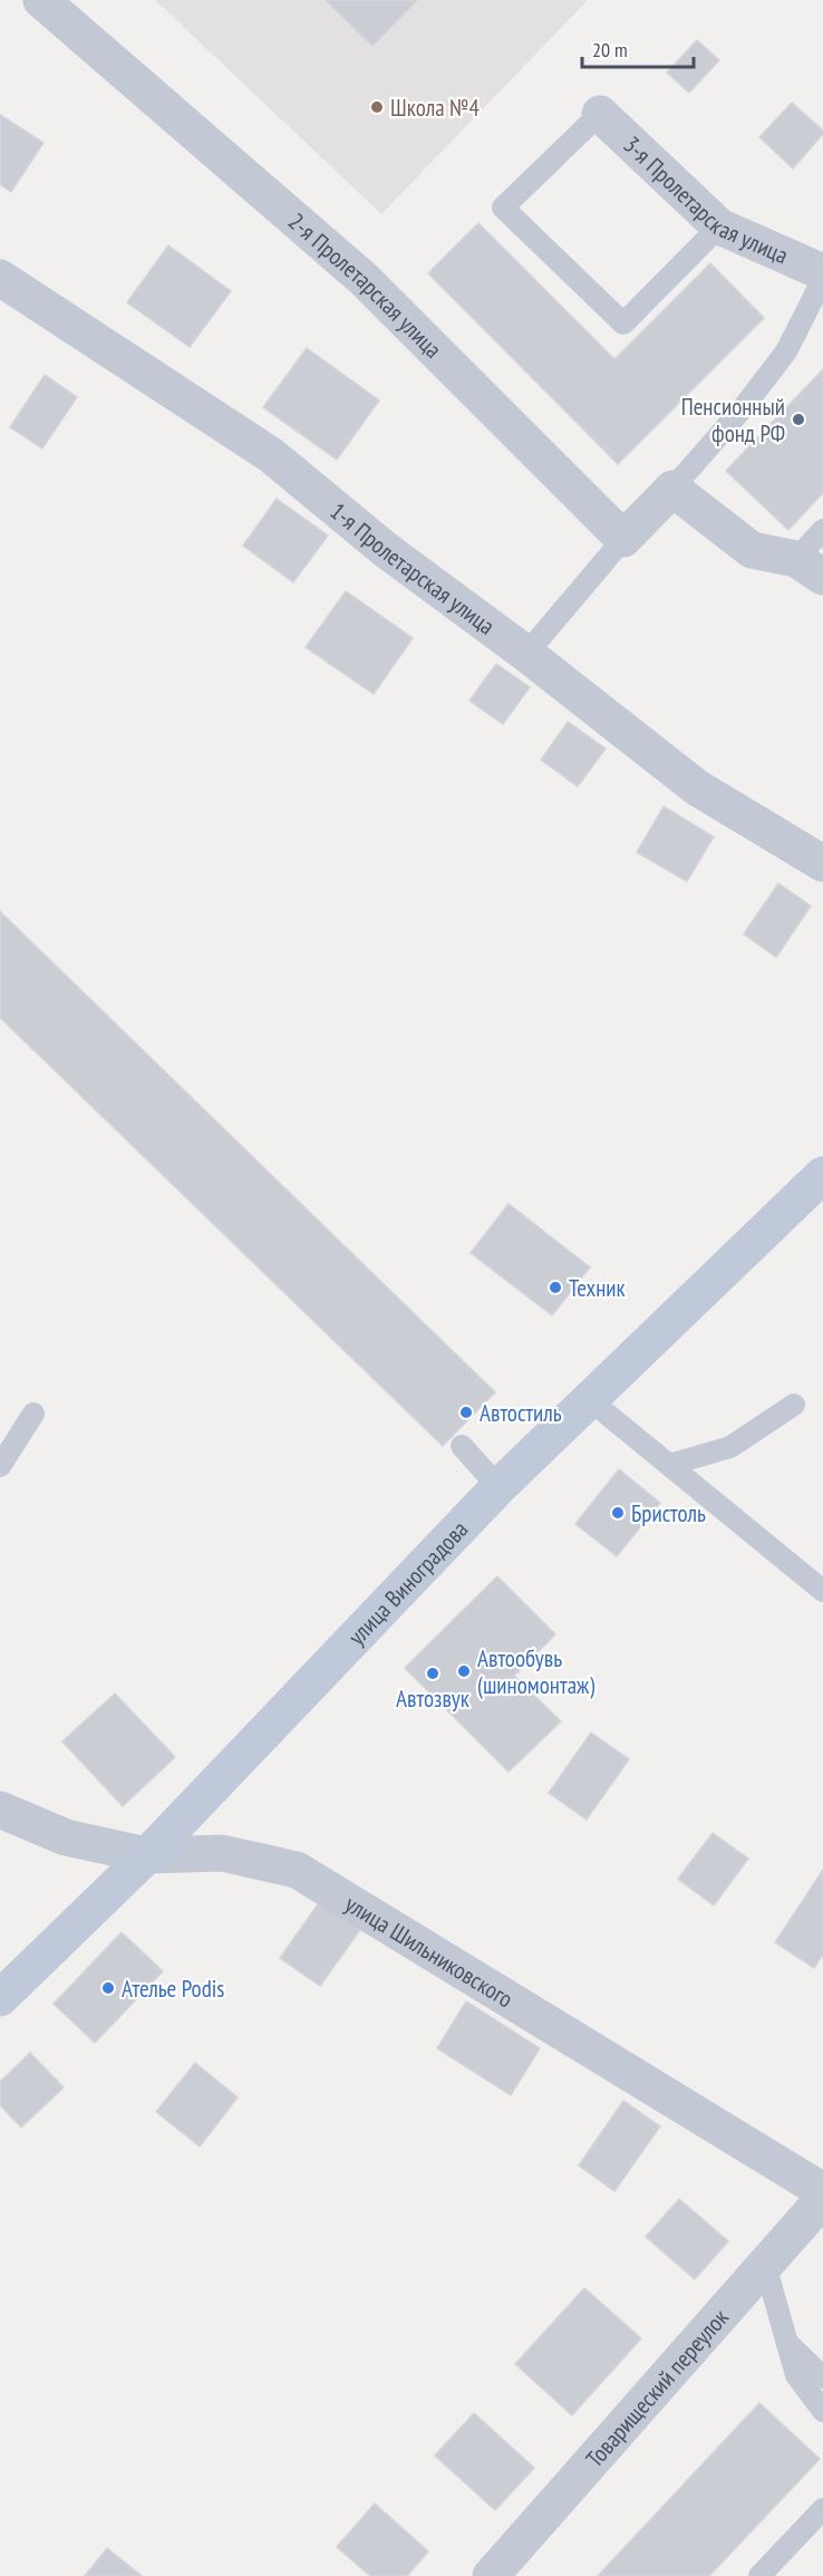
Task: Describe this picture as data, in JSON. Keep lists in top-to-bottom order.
{
  "streets": {
    "street": [
      "3-я Пролетарская улица",
      "2-я Пролетарская улица",
      "1-я Пролетарская улица",
      "улица Виноградова",
      "улица Шильниковского",
      "Товарищеский переулок"
    ]
  },
  "crossings": [
    ["улица Виноградова", "улица Шильниковского"]
  ],
  "places": [
    "Школа №4",
    "Пенсионный фонд РФ",
    "Техник",
    "Автостиль",
    "Бристоль",
    "Автообувь (шиномонтаж)",
    "Автозвук",
    "Ателье Podis"
  ],
  "scale_bar": "20 m"
}
